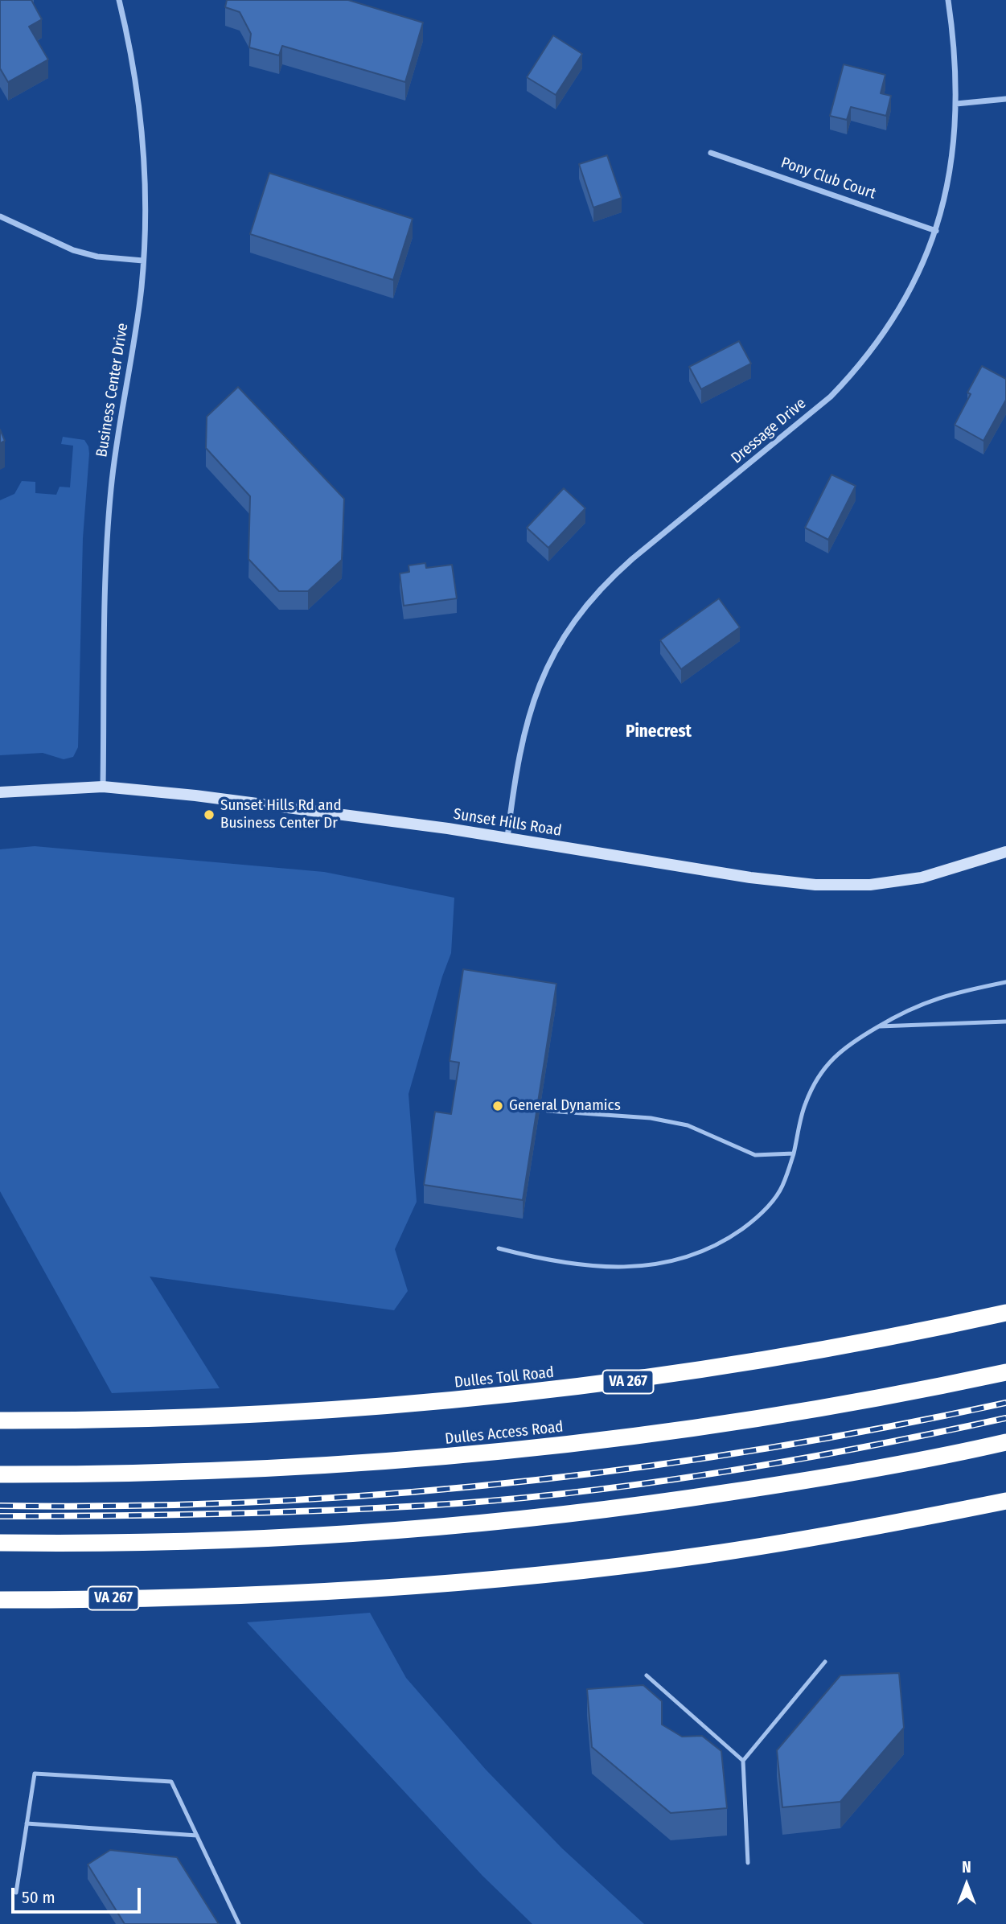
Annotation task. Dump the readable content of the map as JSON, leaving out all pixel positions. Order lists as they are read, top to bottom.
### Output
{
  "streets": {
    "highway": ["Dulles Toll Road", "VA 267", "Dulles Access Road"],
    "main road": ["Sunset Hills Road"],
    "street": ["Pony Club Court", "Business Center Drive", "Dressage Drive"]
  },
  "crossings": [
    ["Pony Club Court", "Dressage Drive"],
    ["Business Center Drive", "Sunset Hills Road"],
    ["Dressage Drive", "Sunset Hills Road"]
  ],
  "districts": ["Pinecrest"],
  "places": ["Sunset Hills Rd and Business Center Dr", "General Dynamics"],
  "scale_bar": "50 m",
  "north": "top"
}
